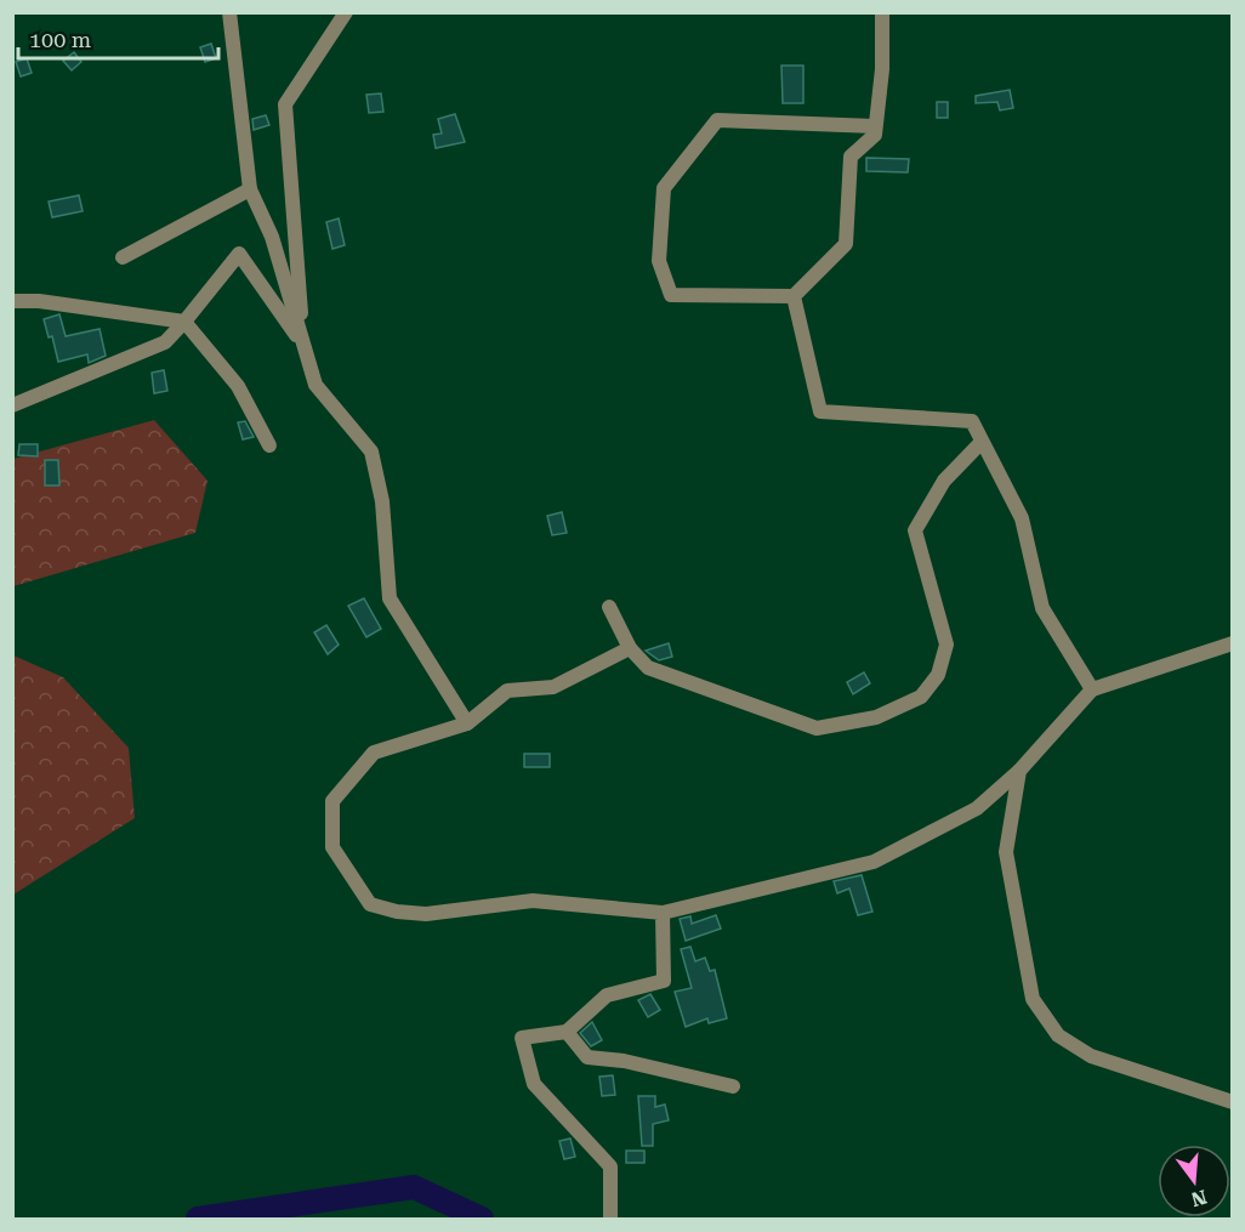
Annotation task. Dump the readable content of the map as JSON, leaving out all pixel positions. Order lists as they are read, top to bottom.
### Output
{
  "scale_bar": "100 m",
  "north": "bottom"
}
